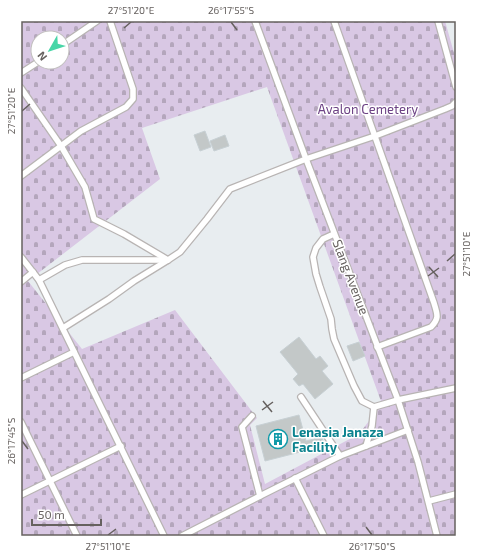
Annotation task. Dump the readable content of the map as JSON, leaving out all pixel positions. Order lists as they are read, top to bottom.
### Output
{
  "streets": {
    "lane": ["Slang Avenue"]
  },
  "parks": ["Avalon Cemetery"],
  "places": {
    "building": ["Lenasia Janaza Facility"]
  },
  "scale_bar": "50 m",
  "north": "bottom left",
  "coordinates": [
    "27°51'20\"E",
    "26°17'55\"S",
    "27°51'10\"E",
    "26°17'45\"S",
    "26°17'50\"S"
  ]
}
